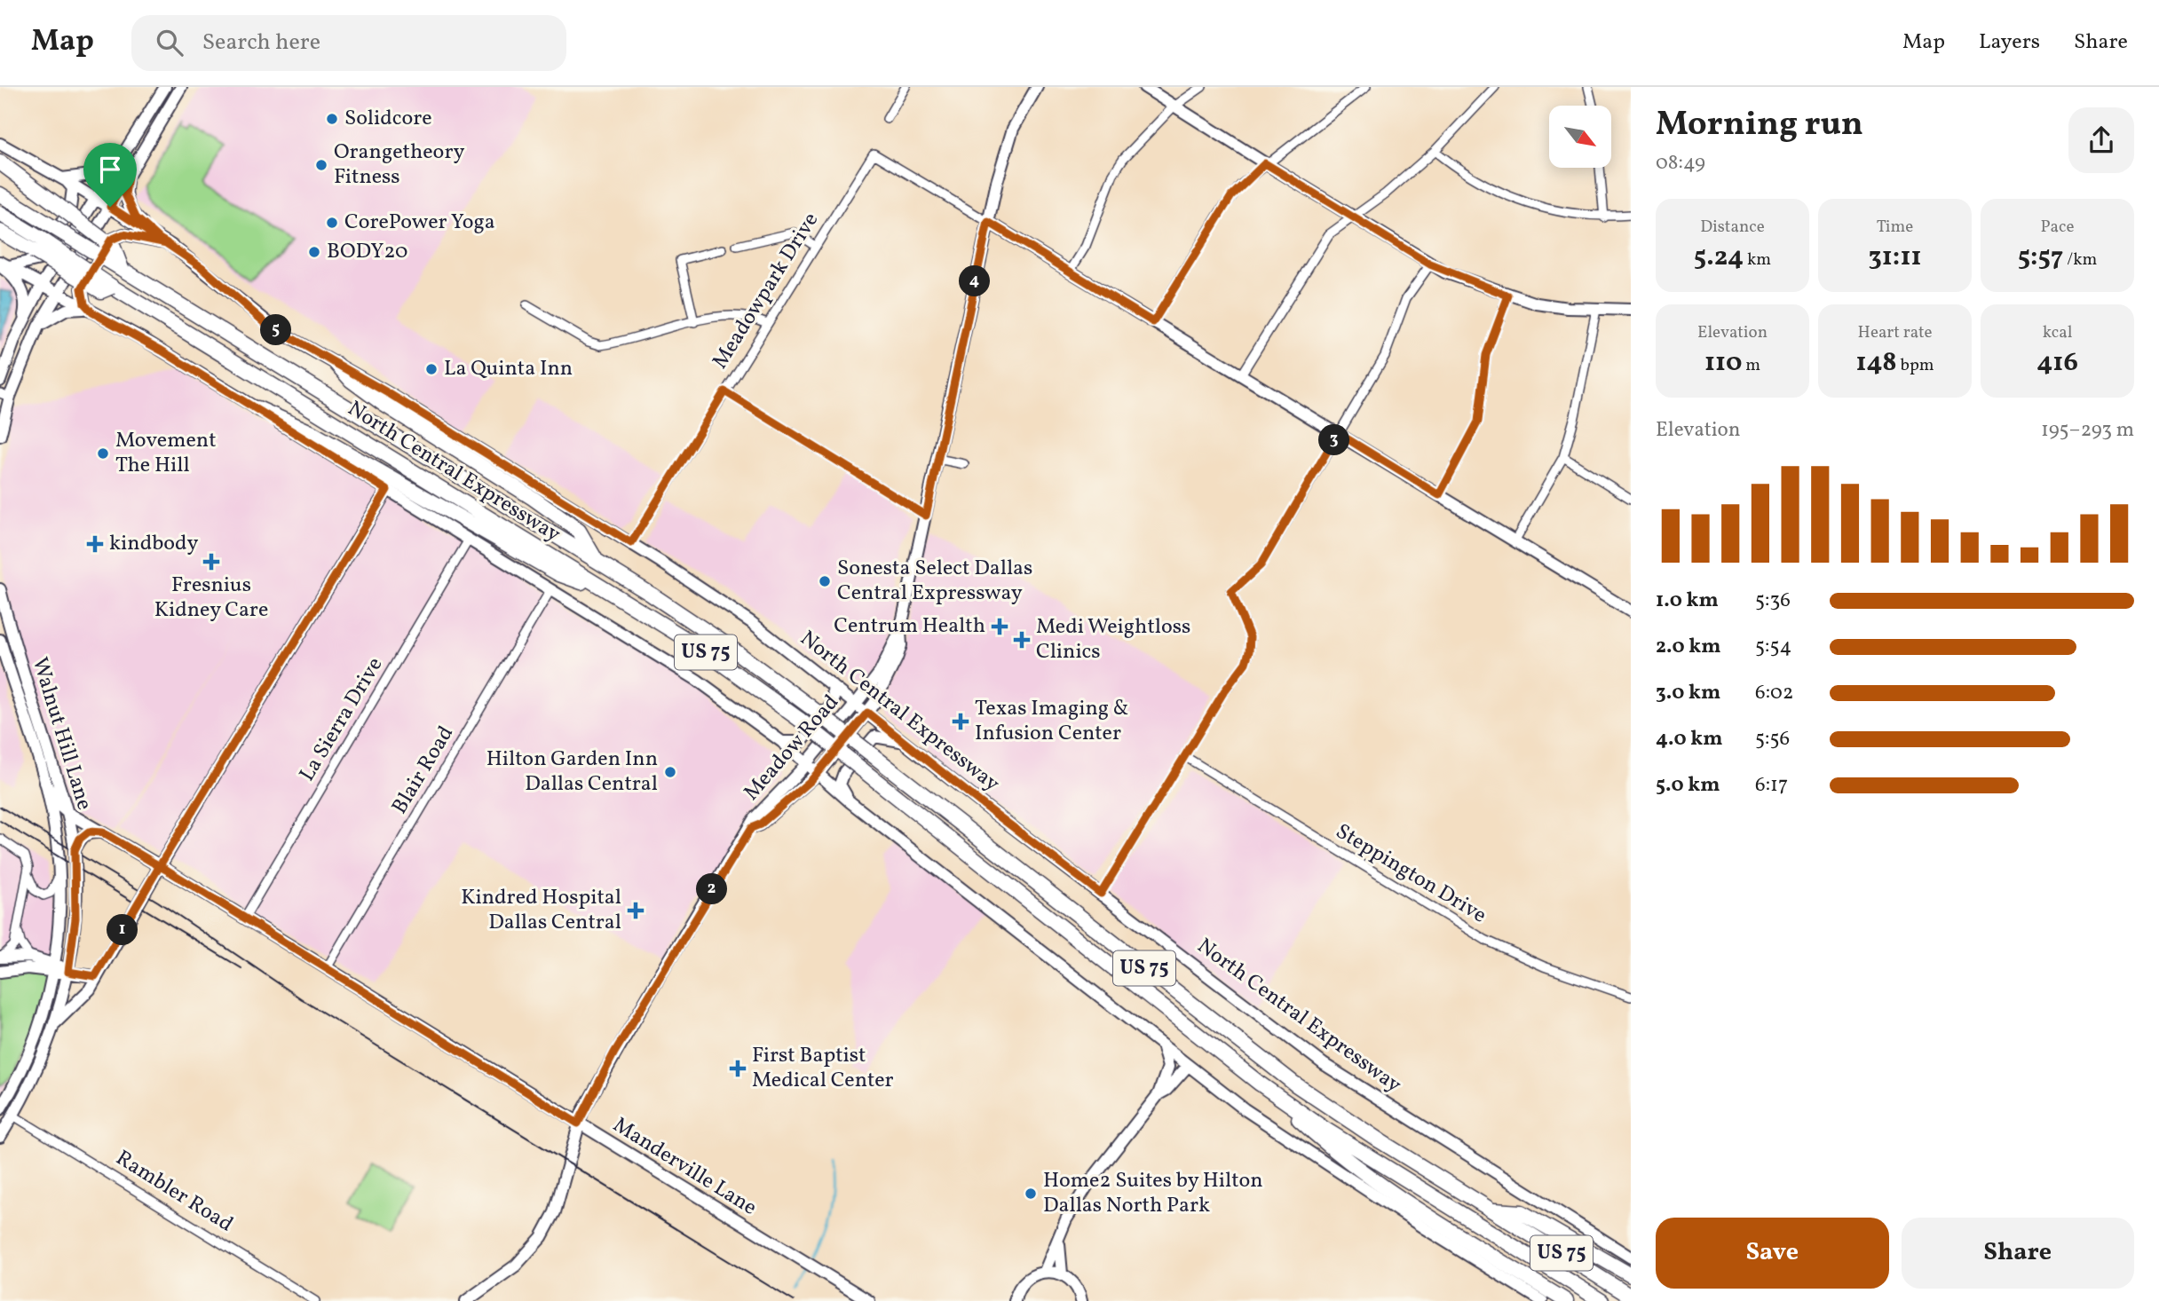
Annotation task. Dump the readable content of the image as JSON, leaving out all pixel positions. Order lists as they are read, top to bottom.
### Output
{
  "streets": {
    "highway": ["North Central Expressway", "US 75"],
    "main road": [
      "Walnut Hill Lane",
      "Meadow Road",
      "Manderville Lane",
      "Rambler Road"
    ],
    "street": [
      "Meadowpark Drive",
      "La Sierra Drive",
      "Blair Road",
      "Steppington Drive"
    ]
  },
  "crossings": [
    ["Meadowpark Drive", "North Central Expressway"],
    ["Meadowpark Drive", "Meadow Road"],
    ["North Central Expressway", "Meadow Road"],
    ["La Sierra Drive", "Manderville Lane"],
    ["Walnut Hill Lane", "Manderville Lane"],
    ["Walnut Hill Lane", "Rambler Road"],
    ["Meadow Road", "Manderville Lane"],
    ["Blair Road", "Manderville Lane"]
  ],
  "places": {
    "other": [
      "Solidcore",
      "Orangetheory Fitness",
      "CorePower Yoga",
      "BODY20",
      "La Quinta Inn",
      "Movement The Hill",
      "Sonesta Select Dallas Central Expressway",
      "Hilton Garden Inn Dallas Central",
      "Home2 Suites by Hilton Dallas North Park"
    ],
    "health": [
      "kindbody",
      "Fresnius Kidney Care",
      "Centrum Health",
      "Medi Weightloss Clinics",
      "Texas Imaging & Infusion Center",
      "Kindred Hospital Dallas Central",
      "First Baptist Medical Center"
    ]
  },
  "north": "bottom right",
  "page": {
    "header": "Map",
    "search": "Search here",
    "nav": ["Map", "Layers", "Share"],
    "heading": ["Morning run", "08:49"],
    "stats": [
      ["Distance", "5.24 km"],
      ["Time", "31:11"],
      ["Pace", "5:57 /km"],
      ["Elevation", "110 m"],
      ["Heart rate", "148 bpm"],
      ["kcal", "416"]
    ],
    "pins": [
      "4",
      "5",
      "3",
      "2",
      "1"
    ],
    "chart": ["Elevation", "195–293 m"],
    "list": [
      {
        "name": "1.0 km",
        "note": "5:36"
      },
      {
        "name": "2.0 km",
        "note": "5:54"
      },
      {
        "name": "3.0 km",
        "note": "6:02"
      },
      {
        "name": "4.0 km",
        "note": "5:56"
      },
      {
        "name": "5.0 km",
        "note": "6:17"
      }
    ],
    "buttons": ["Save", "Share"]
  }
}
